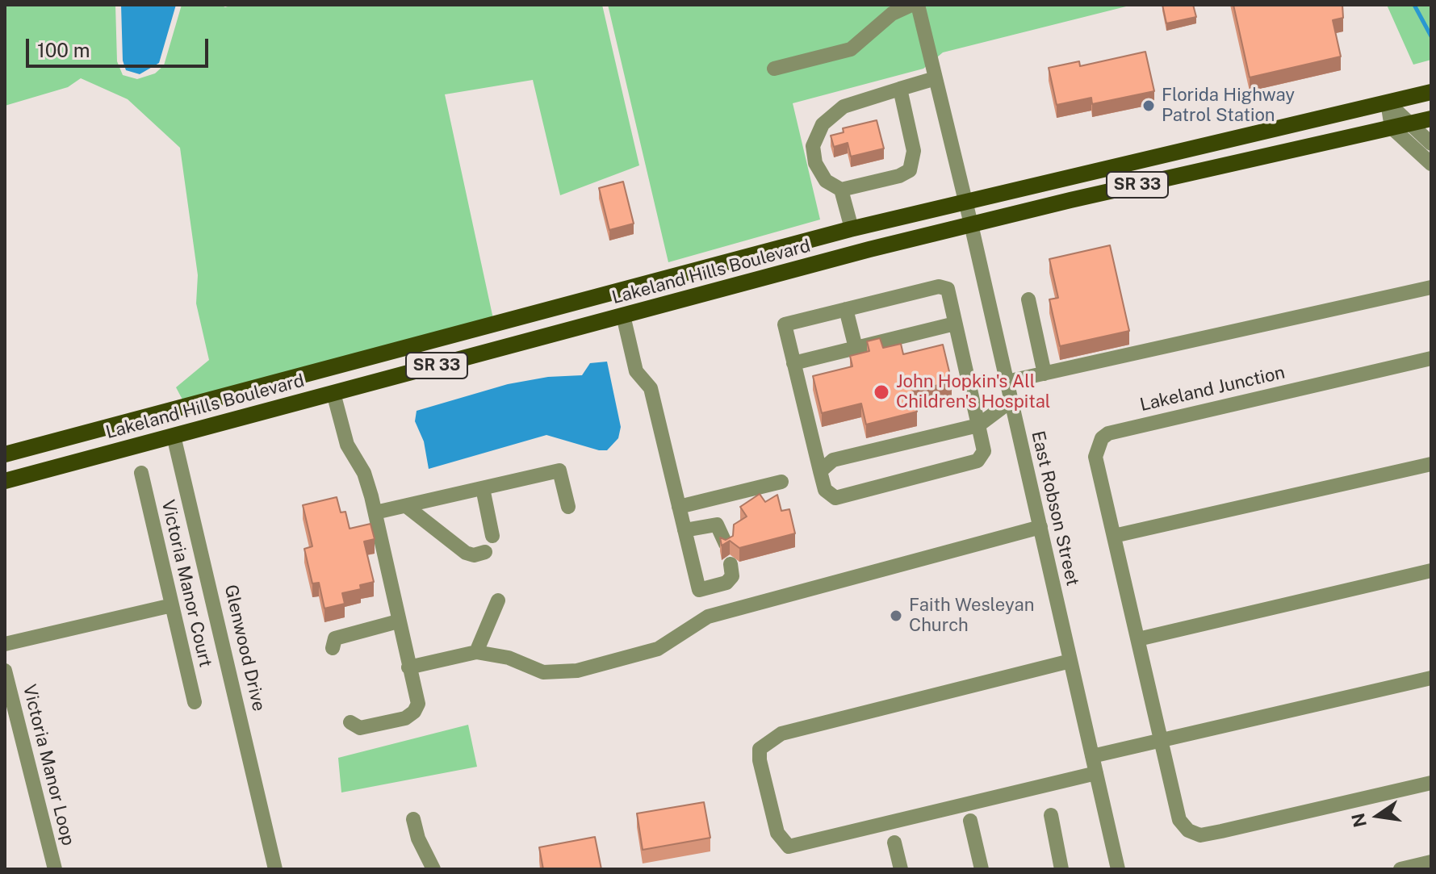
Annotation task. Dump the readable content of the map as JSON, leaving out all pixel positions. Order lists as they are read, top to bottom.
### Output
{
  "streets": {
    "main road": ["SR 33", "Lakeland Hills Boulevard"],
    "street": [
      "Lakeland Junction",
      "East Robson Street",
      "Victoria Manor Court",
      "Glenwood Drive",
      "Victoria Manor Loop"
    ]
  },
  "crossings": [
    ["Lakeland Hills Boulevard", "East Robson Street"],
    ["Lakeland Hills Boulevard", "Glenwood Drive"]
  ],
  "places": ["Florida Highway Patrol Station", "John Hopkin's All Children's Hospital", "Faith Wesleyan Church"],
  "scale_bar": "100 m",
  "north": "left"
}
